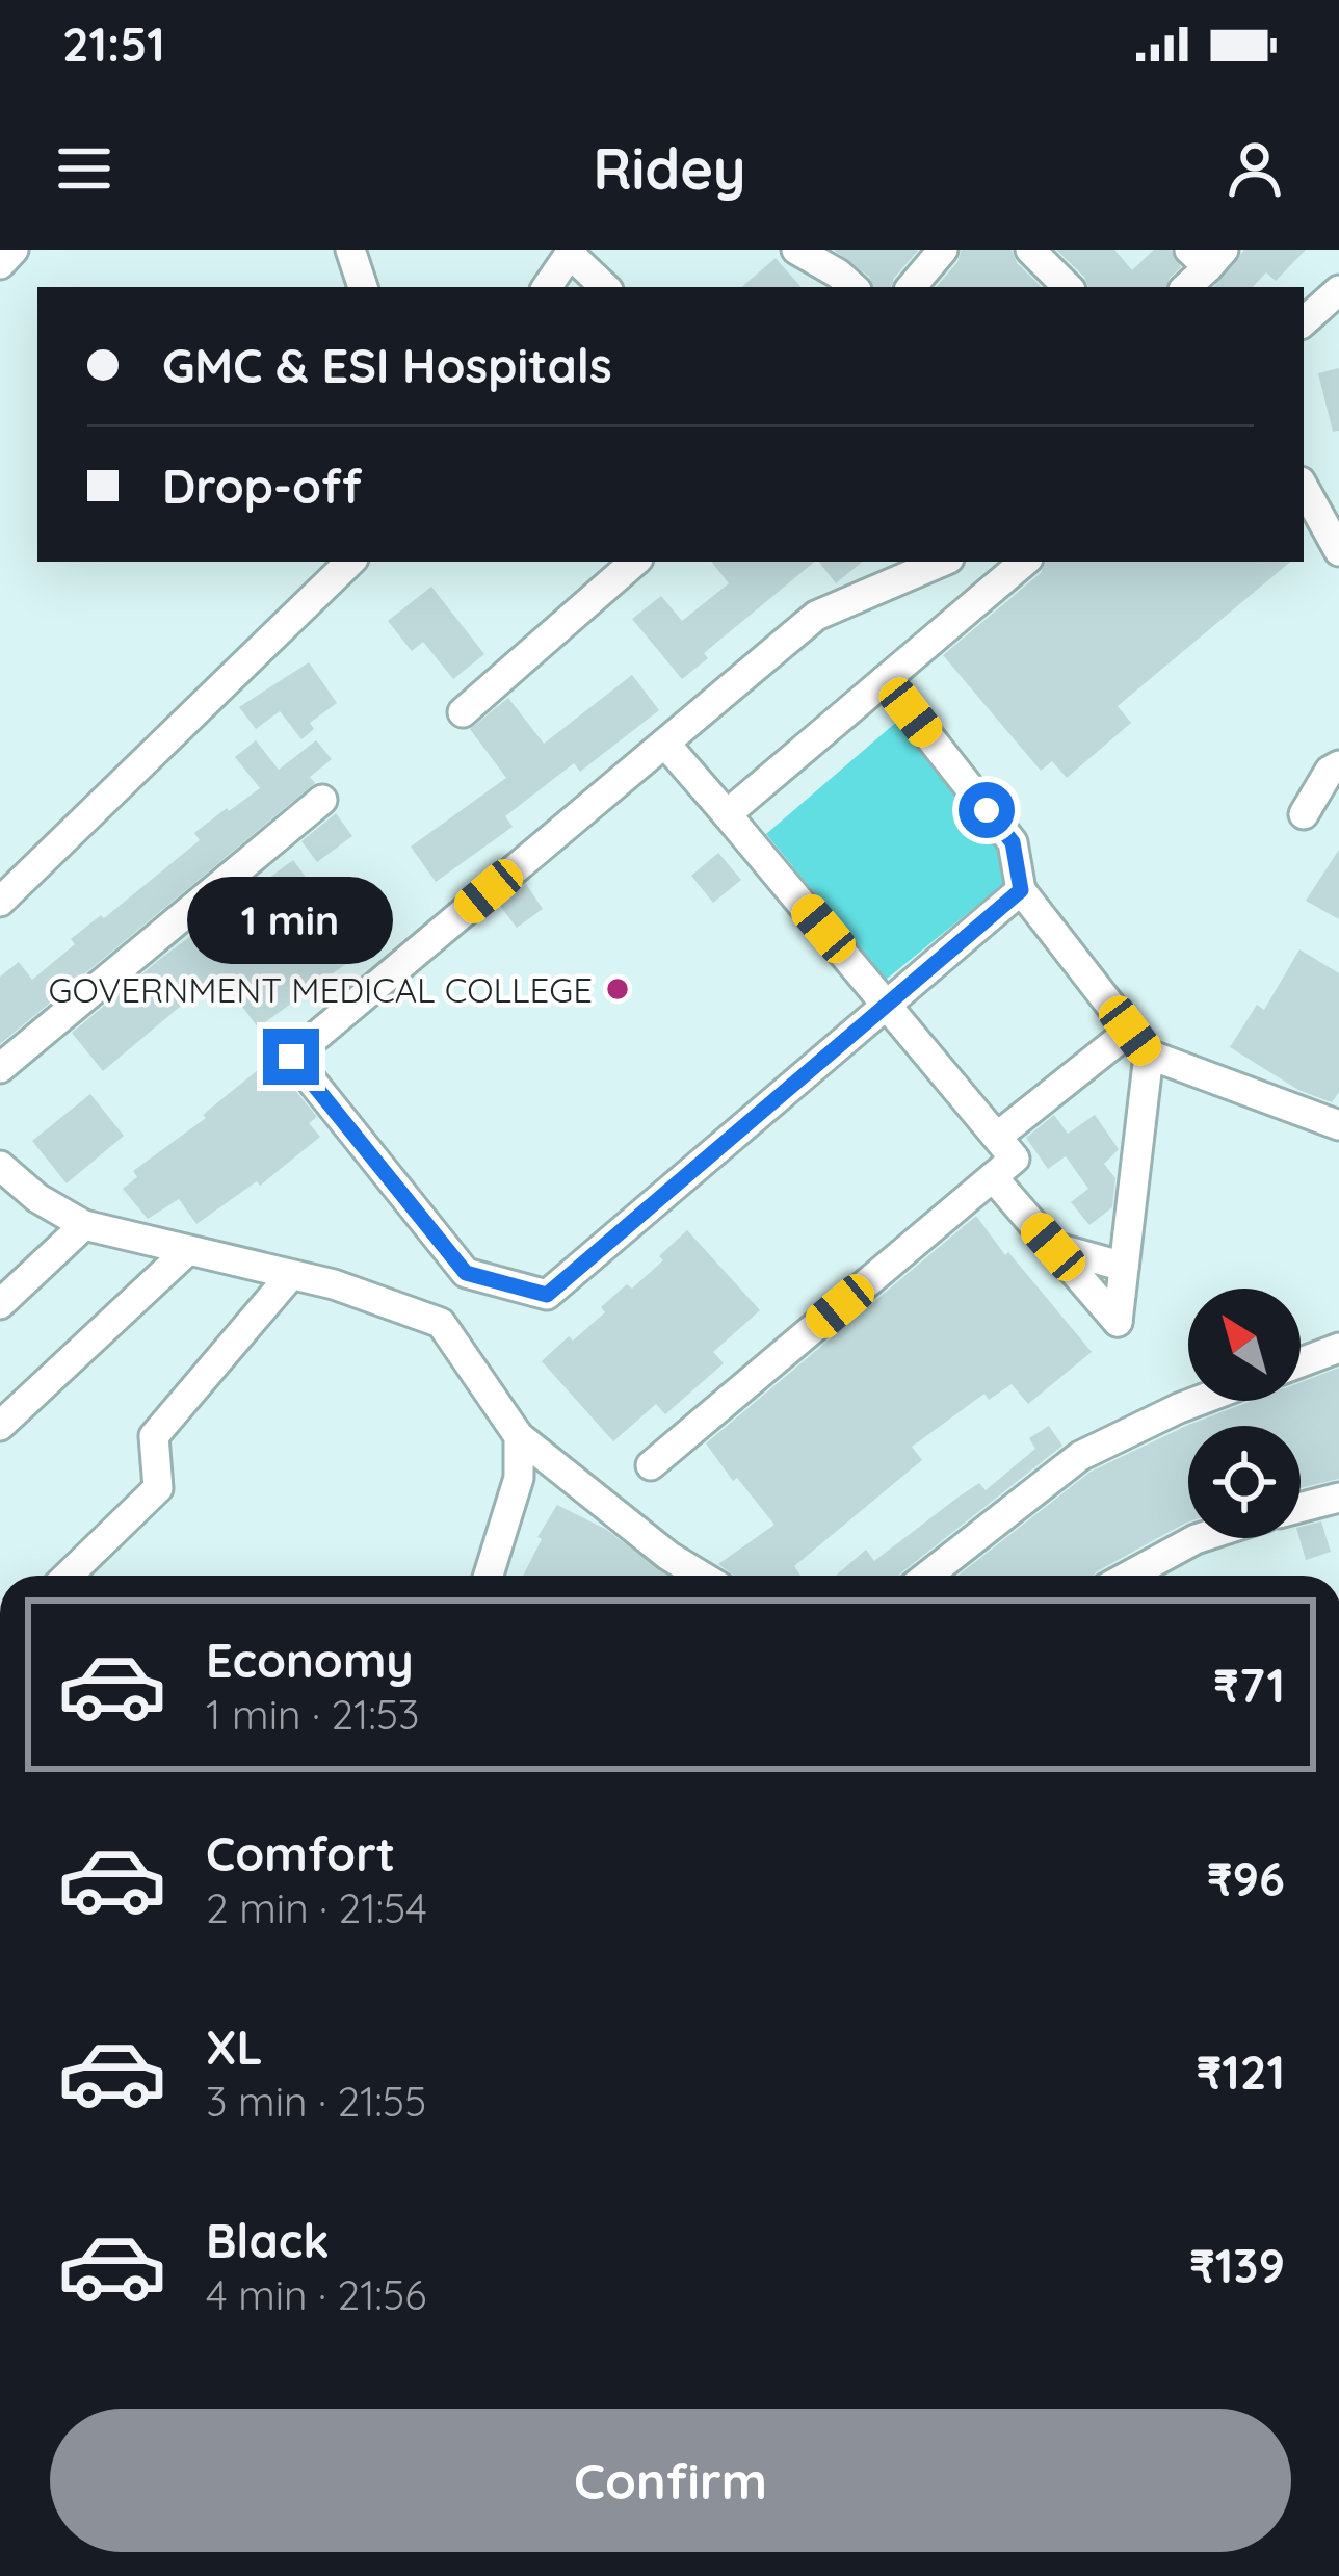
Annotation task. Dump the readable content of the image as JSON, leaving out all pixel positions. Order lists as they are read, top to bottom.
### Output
{
  "places": ["GOVERNMENT MEDICAL COLLEGE"],
  "north": "top left",
  "page": {
    "status": "21:51",
    "header": "Ridey",
    "banner": ["GMC & ESI Hospitals", "Drop-off"],
    "bubble": "1 min",
    "list": [
      {
        "name": "Economy",
        "note": "1 min · 21:53",
        "value": "₹71"
      },
      {
        "name": "Comfort",
        "note": "2 min · 21:54",
        "value": "₹96"
      },
      {
        "name": "XL",
        "note": "3 min · 21:55",
        "value": "₹121"
      },
      {
        "name": "Black",
        "note": "4 min · 21:56",
        "value": "₹139"
      }
    ],
    "buttons": "Confirm"
  }
}
